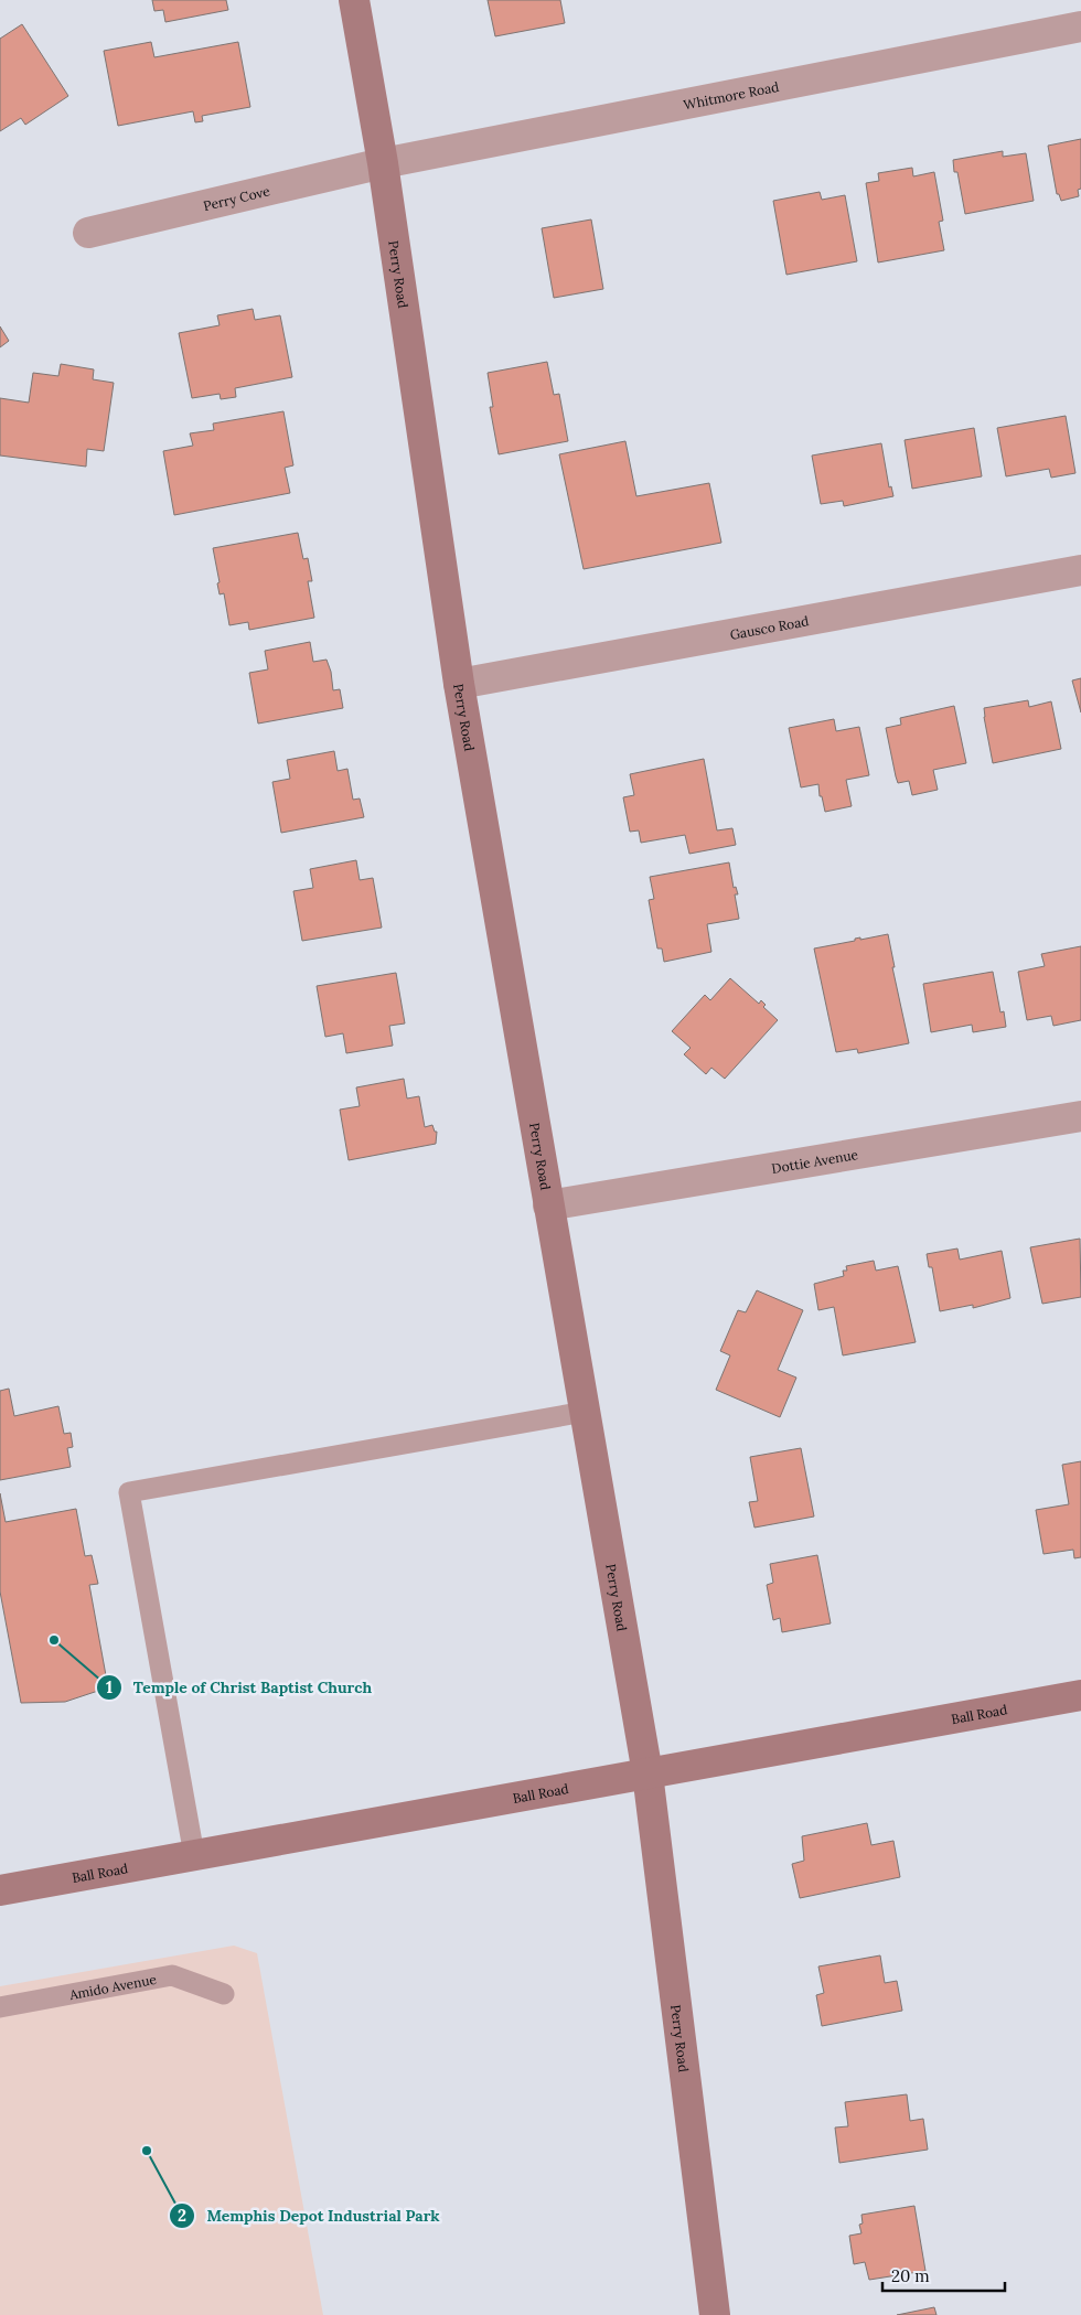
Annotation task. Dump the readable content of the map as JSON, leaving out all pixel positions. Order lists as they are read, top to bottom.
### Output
{
  "streets": {
    "street": [
      "Whitmore Road",
      "Perry Cove",
      "Perry Road",
      "Gausco Road",
      "Dottie Avenue",
      "Ball Road"
    ],
    "lane": ["Amido Avenue"]
  },
  "crossings": [
    ["Whitmore Road", "Perry Cove"],
    ["Whitmore Road", "Perry Road"],
    ["Perry Cove", "Perry Road"],
    ["Perry Road", "Gausco Road"],
    ["Perry Road", "Dottie Avenue"],
    ["Perry Road", "Ball Road"]
  ],
  "places": ["Temple of Christ Baptist Church", "Memphis Depot Industrial Park"],
  "scale_bar": "20 m"
}
